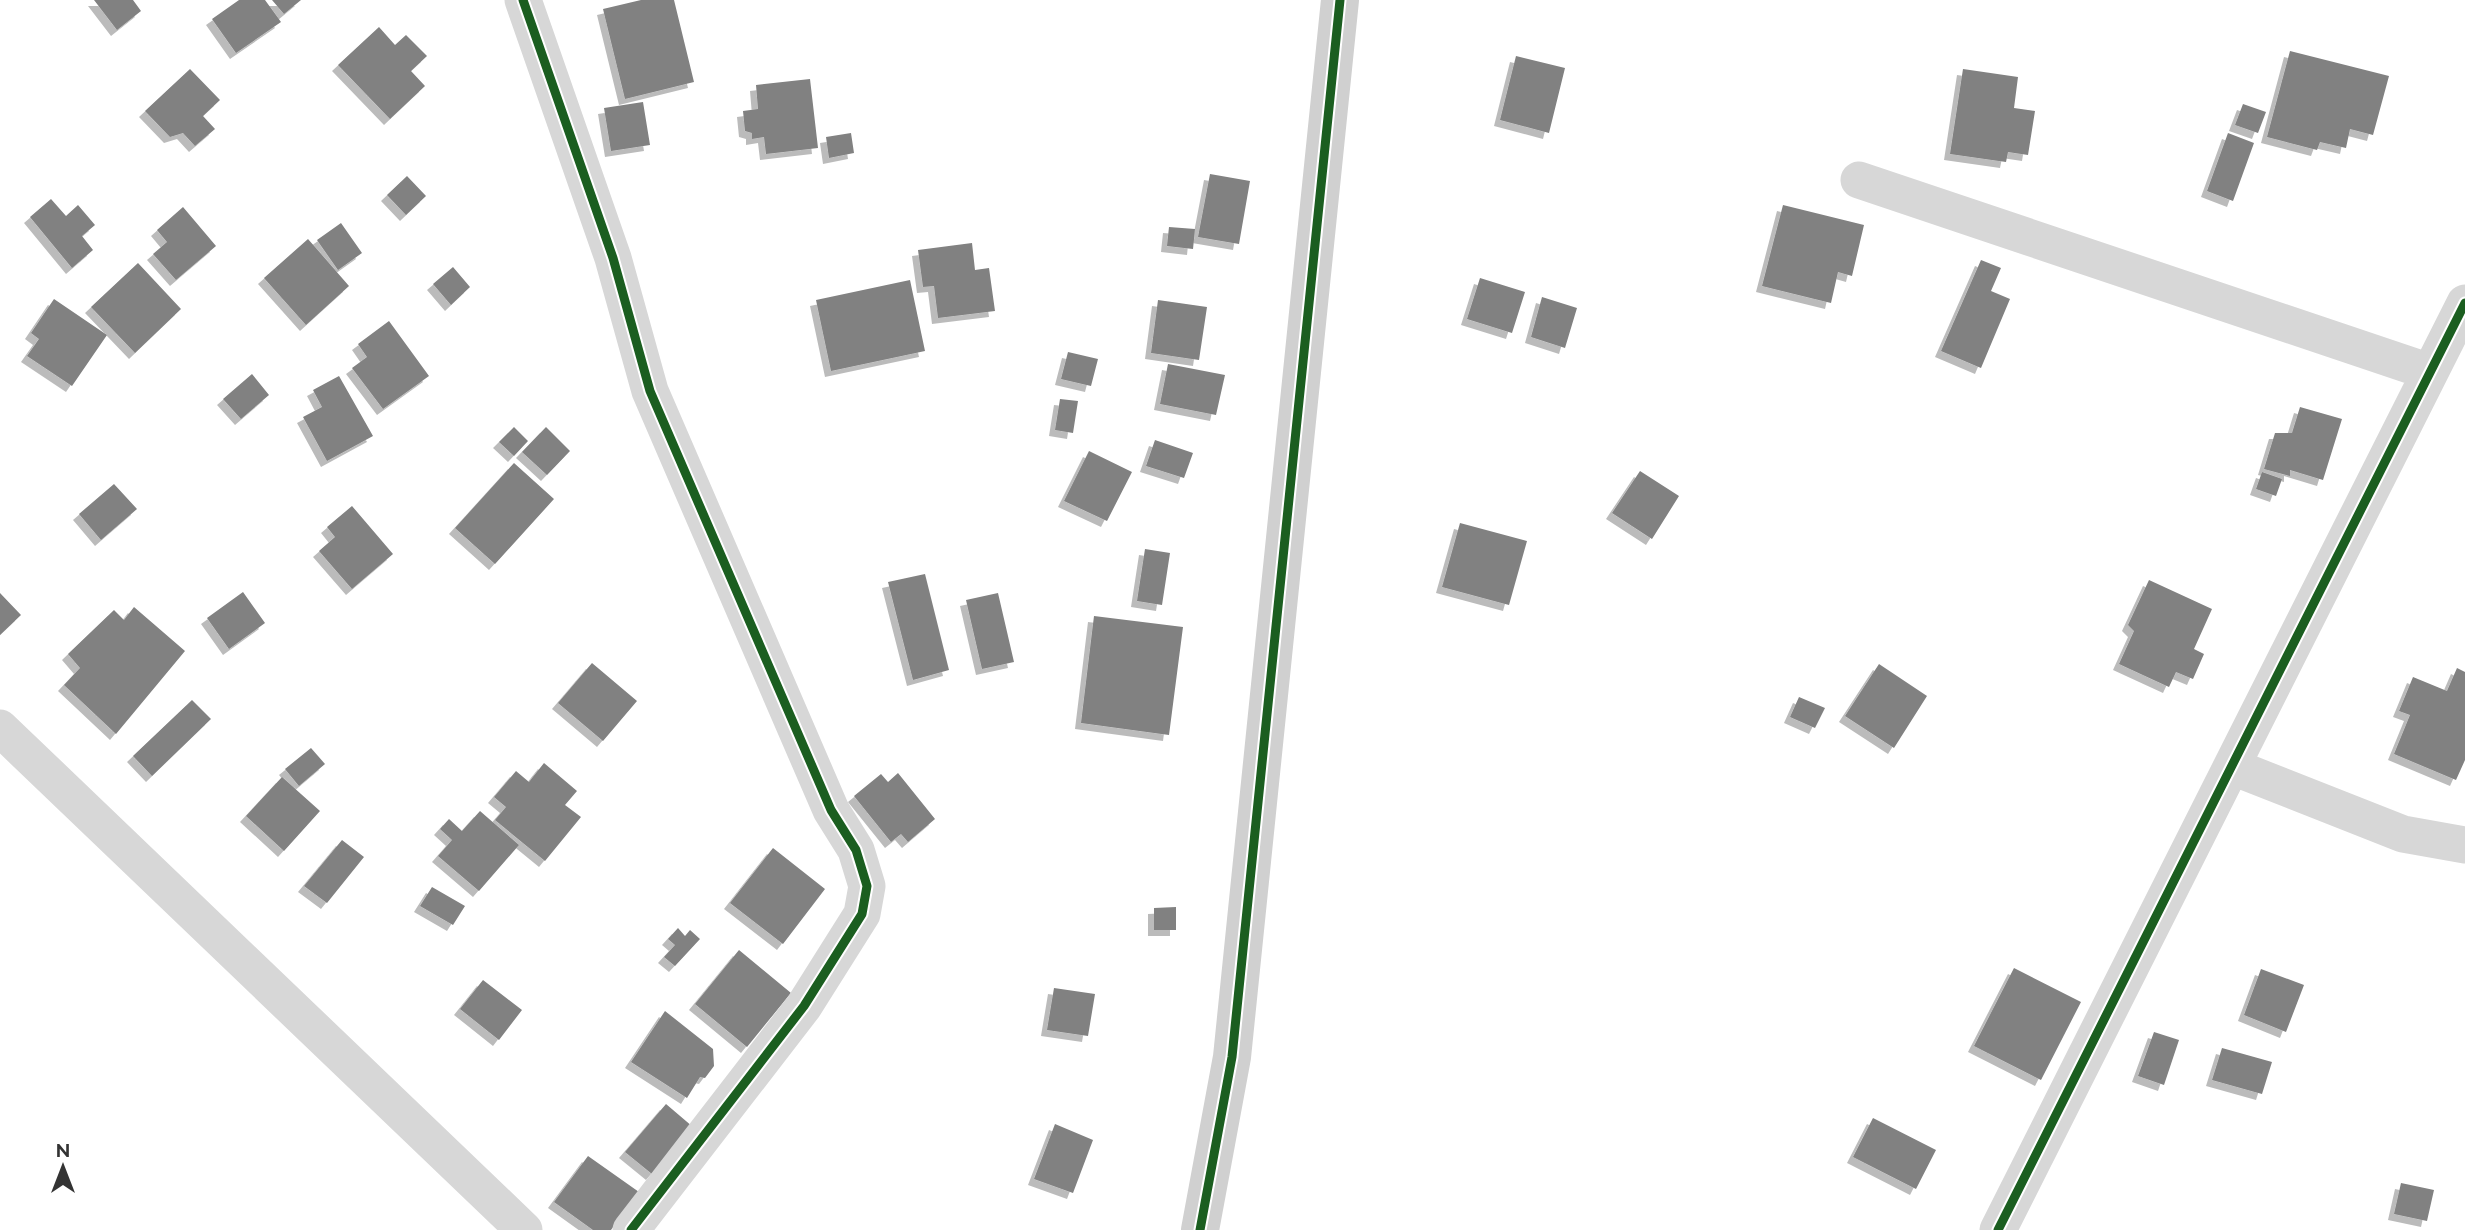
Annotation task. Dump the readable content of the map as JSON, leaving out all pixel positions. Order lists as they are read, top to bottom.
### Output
{
  "north": "top"
}
